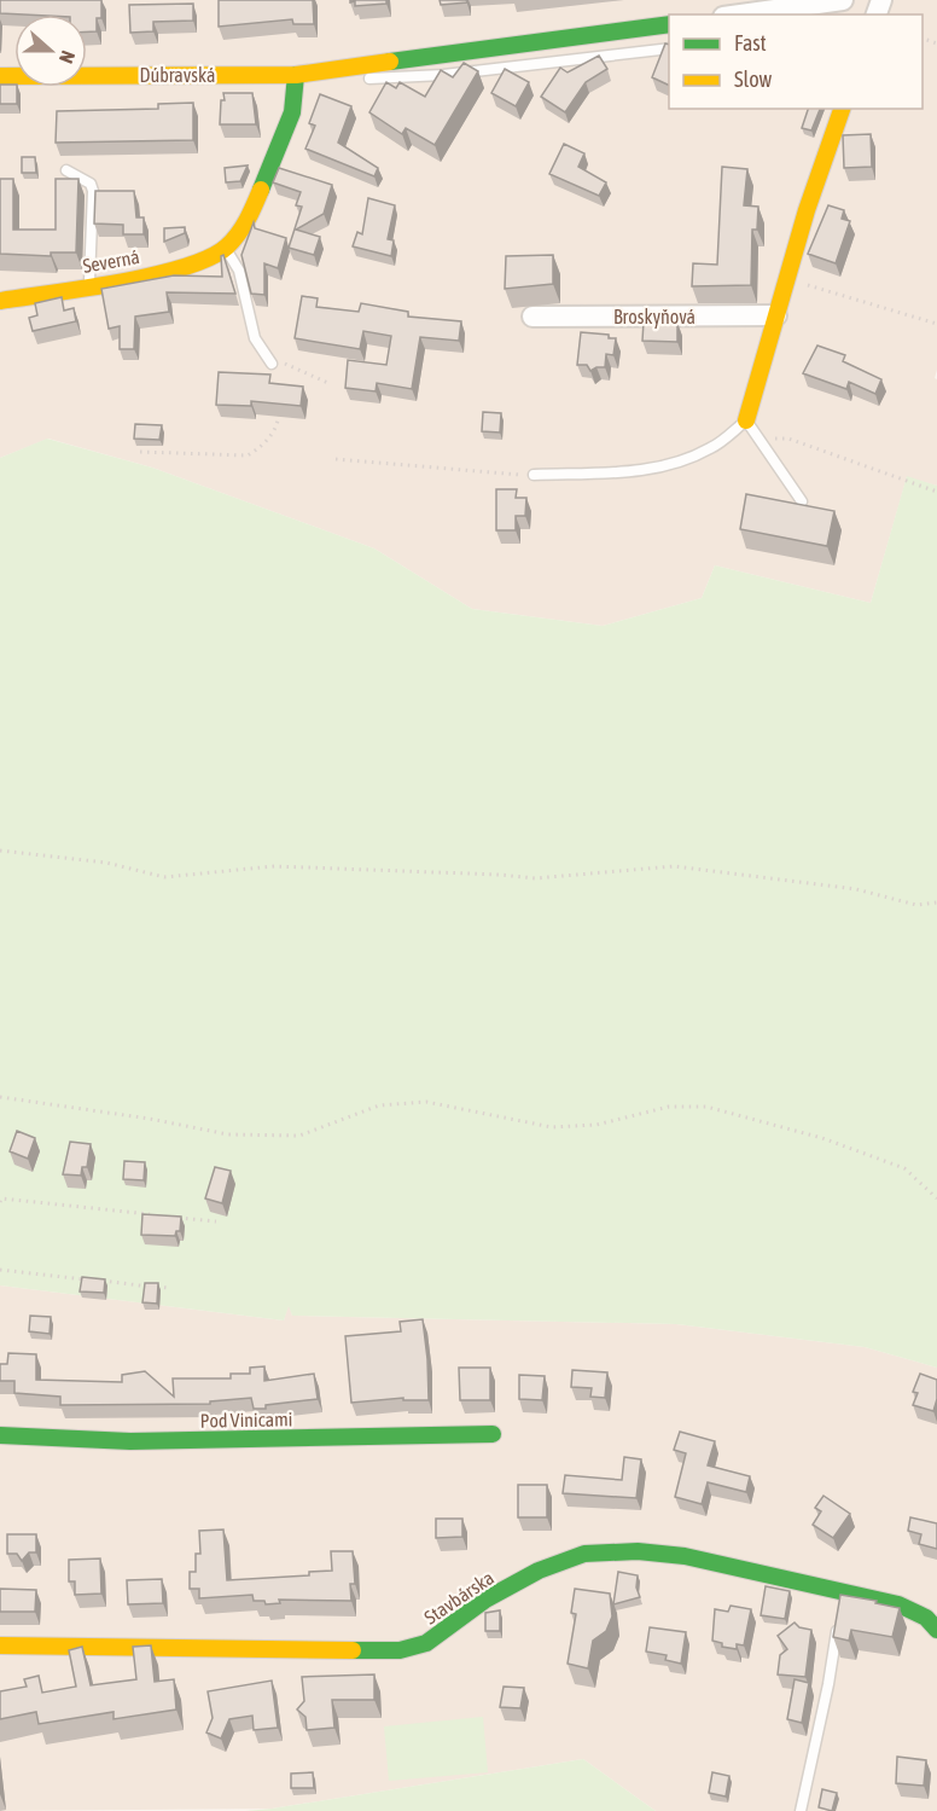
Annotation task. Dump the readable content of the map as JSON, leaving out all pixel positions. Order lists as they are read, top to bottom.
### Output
{
  "streets": {
    "street": [
      "Dúbravská",
      "Severná",
      "Broskyňová",
      "Pod Vinicami",
      "Stavbárska"
    ]
  },
  "crossings": [
    ["Dúbravská", "Severná"]
  ],
  "legend": ["Fast", "Slow"],
  "north": "right"
}
